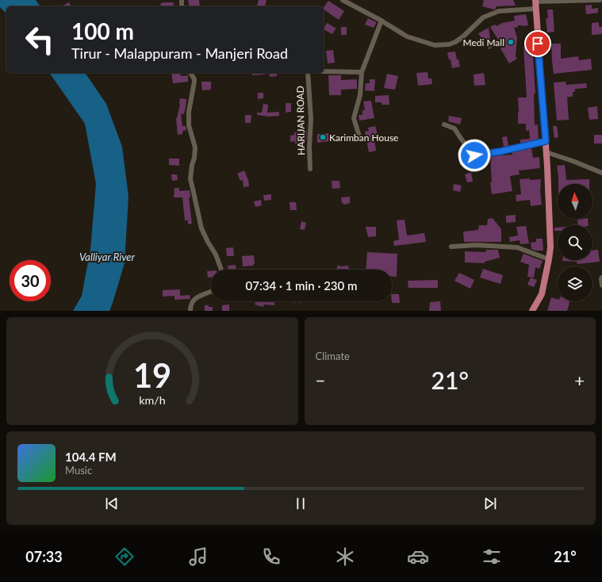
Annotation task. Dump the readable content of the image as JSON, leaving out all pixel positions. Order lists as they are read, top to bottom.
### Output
{
  "streets": {
    "street": ["HARIJAN ROAD"]
  },
  "water": ["Valliyar River"],
  "places": ["Medi Mall", "Karimban House"],
  "north": "top",
  "page": {
    "turn": ["100 m", "Tirur - Malappuram - Manjeri Road"],
    "limit": "30",
    "trip": "07:34 · 1 min · 230 m",
    "tile": "Climate",
    "heat": ["−", "21°", "+"],
    "song": ["104.4 FM", "Music"],
    "tabs": ["07:33", "21°"],
    "gauge": ["19", "km/h"]
  }
}
